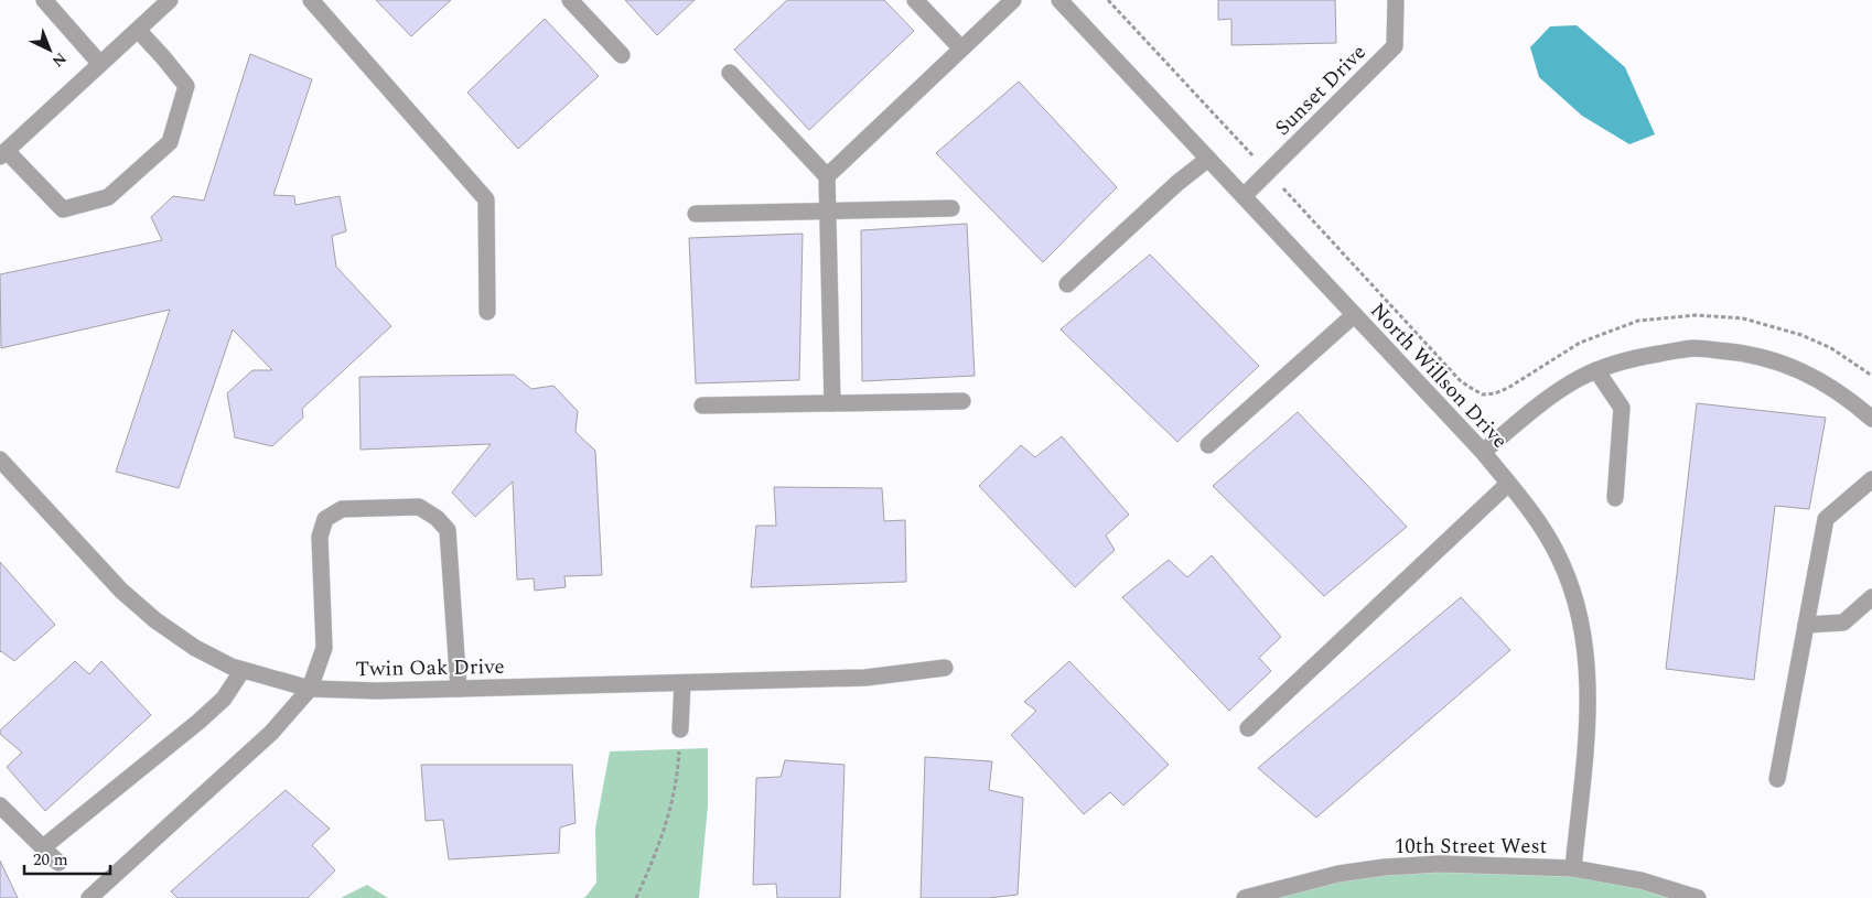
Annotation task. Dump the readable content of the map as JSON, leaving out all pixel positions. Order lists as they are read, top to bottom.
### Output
{
  "streets": {
    "street": [
      "Sunset Drive",
      "North Willson Drive",
      "Twin Oak Drive",
      "10th Street West"
    ]
  },
  "crossings": [
    ["Sunset Drive", "North Willson Drive"],
    ["North Willson Drive", "10th Street West"]
  ],
  "scale_bar": "20 m",
  "north": "bottom right"
}
